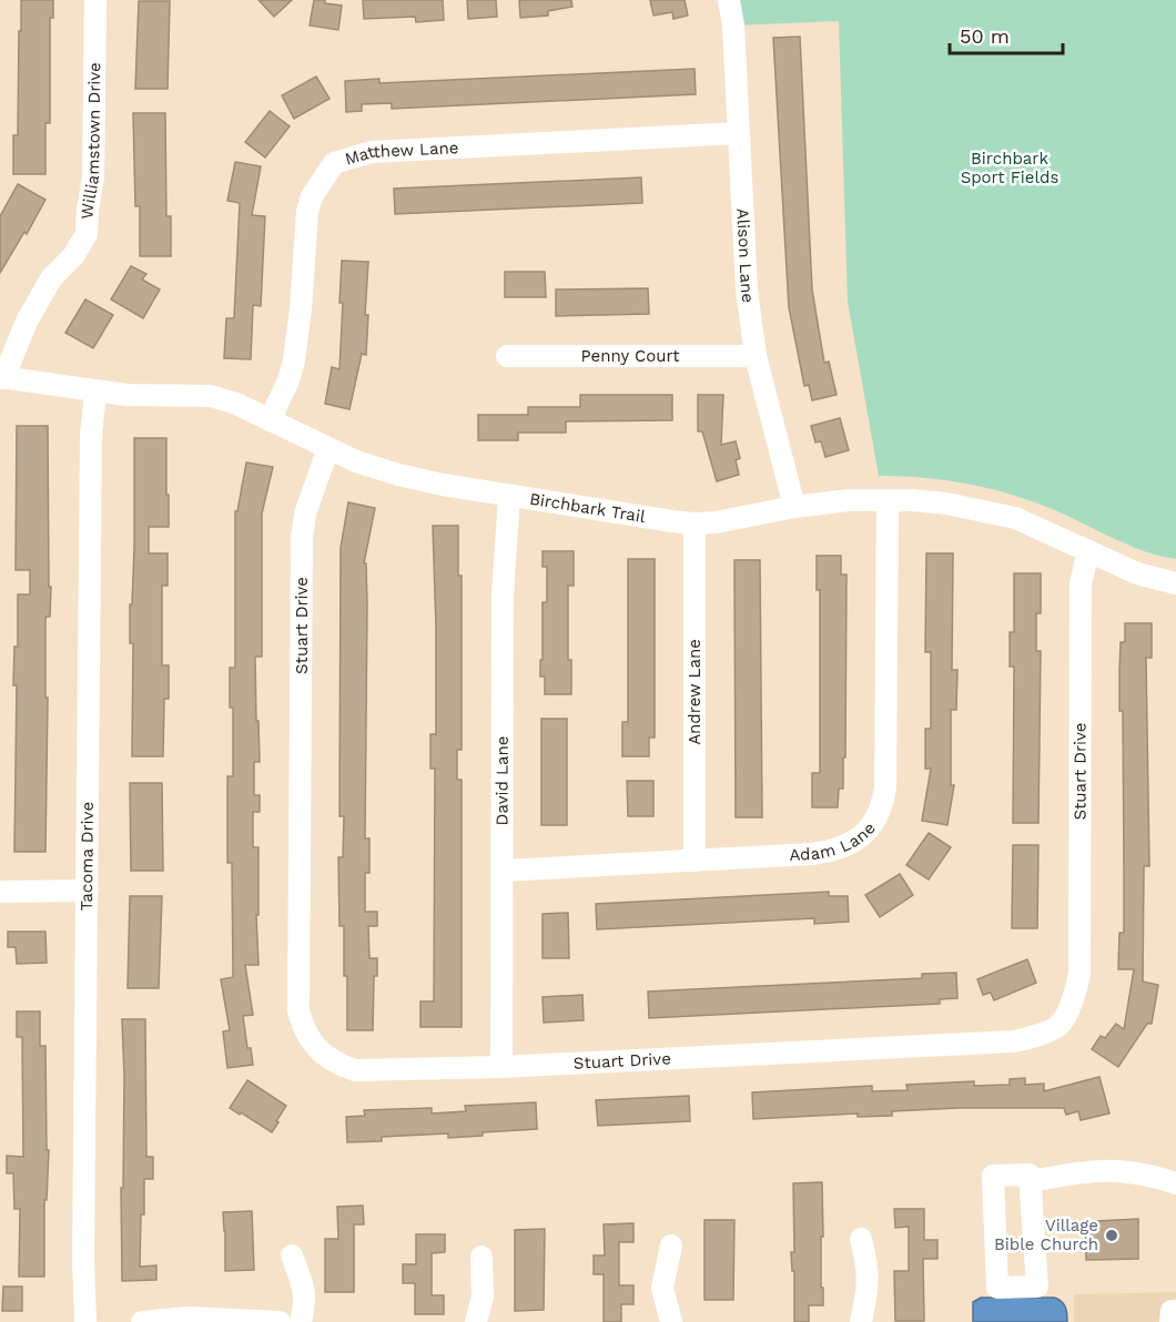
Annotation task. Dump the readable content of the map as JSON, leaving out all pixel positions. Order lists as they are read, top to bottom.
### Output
{
  "streets": {
    "street": [
      "Williamstown Drive",
      "Matthew Lane",
      "Alison Lane",
      "Penny Court",
      "Birchbark Trail",
      "Stuart Drive",
      "Andrew Lane",
      "David Lane",
      "Adam Lane",
      "Tacoma Drive"
    ]
  },
  "crossings": [
    ["Williamstown Drive", "Birchbark Trail"],
    ["Matthew Lane", "Alison Lane"],
    ["Matthew Lane", "Birchbark Trail"],
    ["Alison Lane", "Penny Court"],
    ["Alison Lane", "Birchbark Trail"],
    ["Birchbark Trail", "Stuart Drive"],
    ["Birchbark Trail", "Andrew Lane"],
    ["Birchbark Trail", "David Lane"],
    ["Birchbark Trail", "Adam Lane"],
    ["Birchbark Trail", "Tacoma Drive"],
    ["Stuart Drive", "David Lane"],
    ["Andrew Lane", "Adam Lane"],
    ["David Lane", "Adam Lane"]
  ],
  "parks": ["Birchbark Sport Fields"],
  "places": ["Village Bible Church"],
  "scale_bar": "50 m"
}
